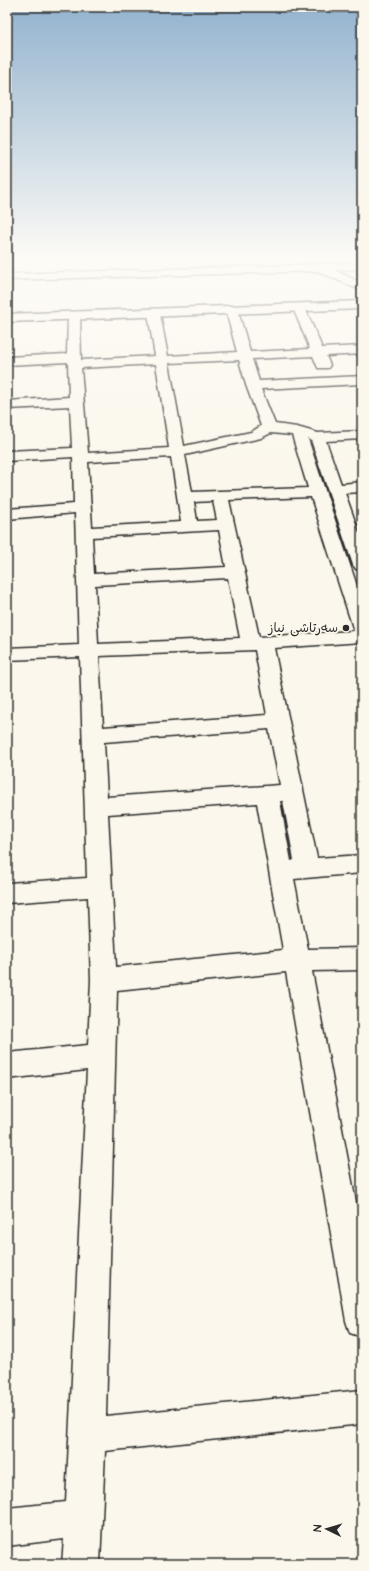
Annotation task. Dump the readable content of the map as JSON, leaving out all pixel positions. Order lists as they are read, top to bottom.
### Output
{
  "places": ["سەرتاشی نیاز"],
  "north": "left"
}
